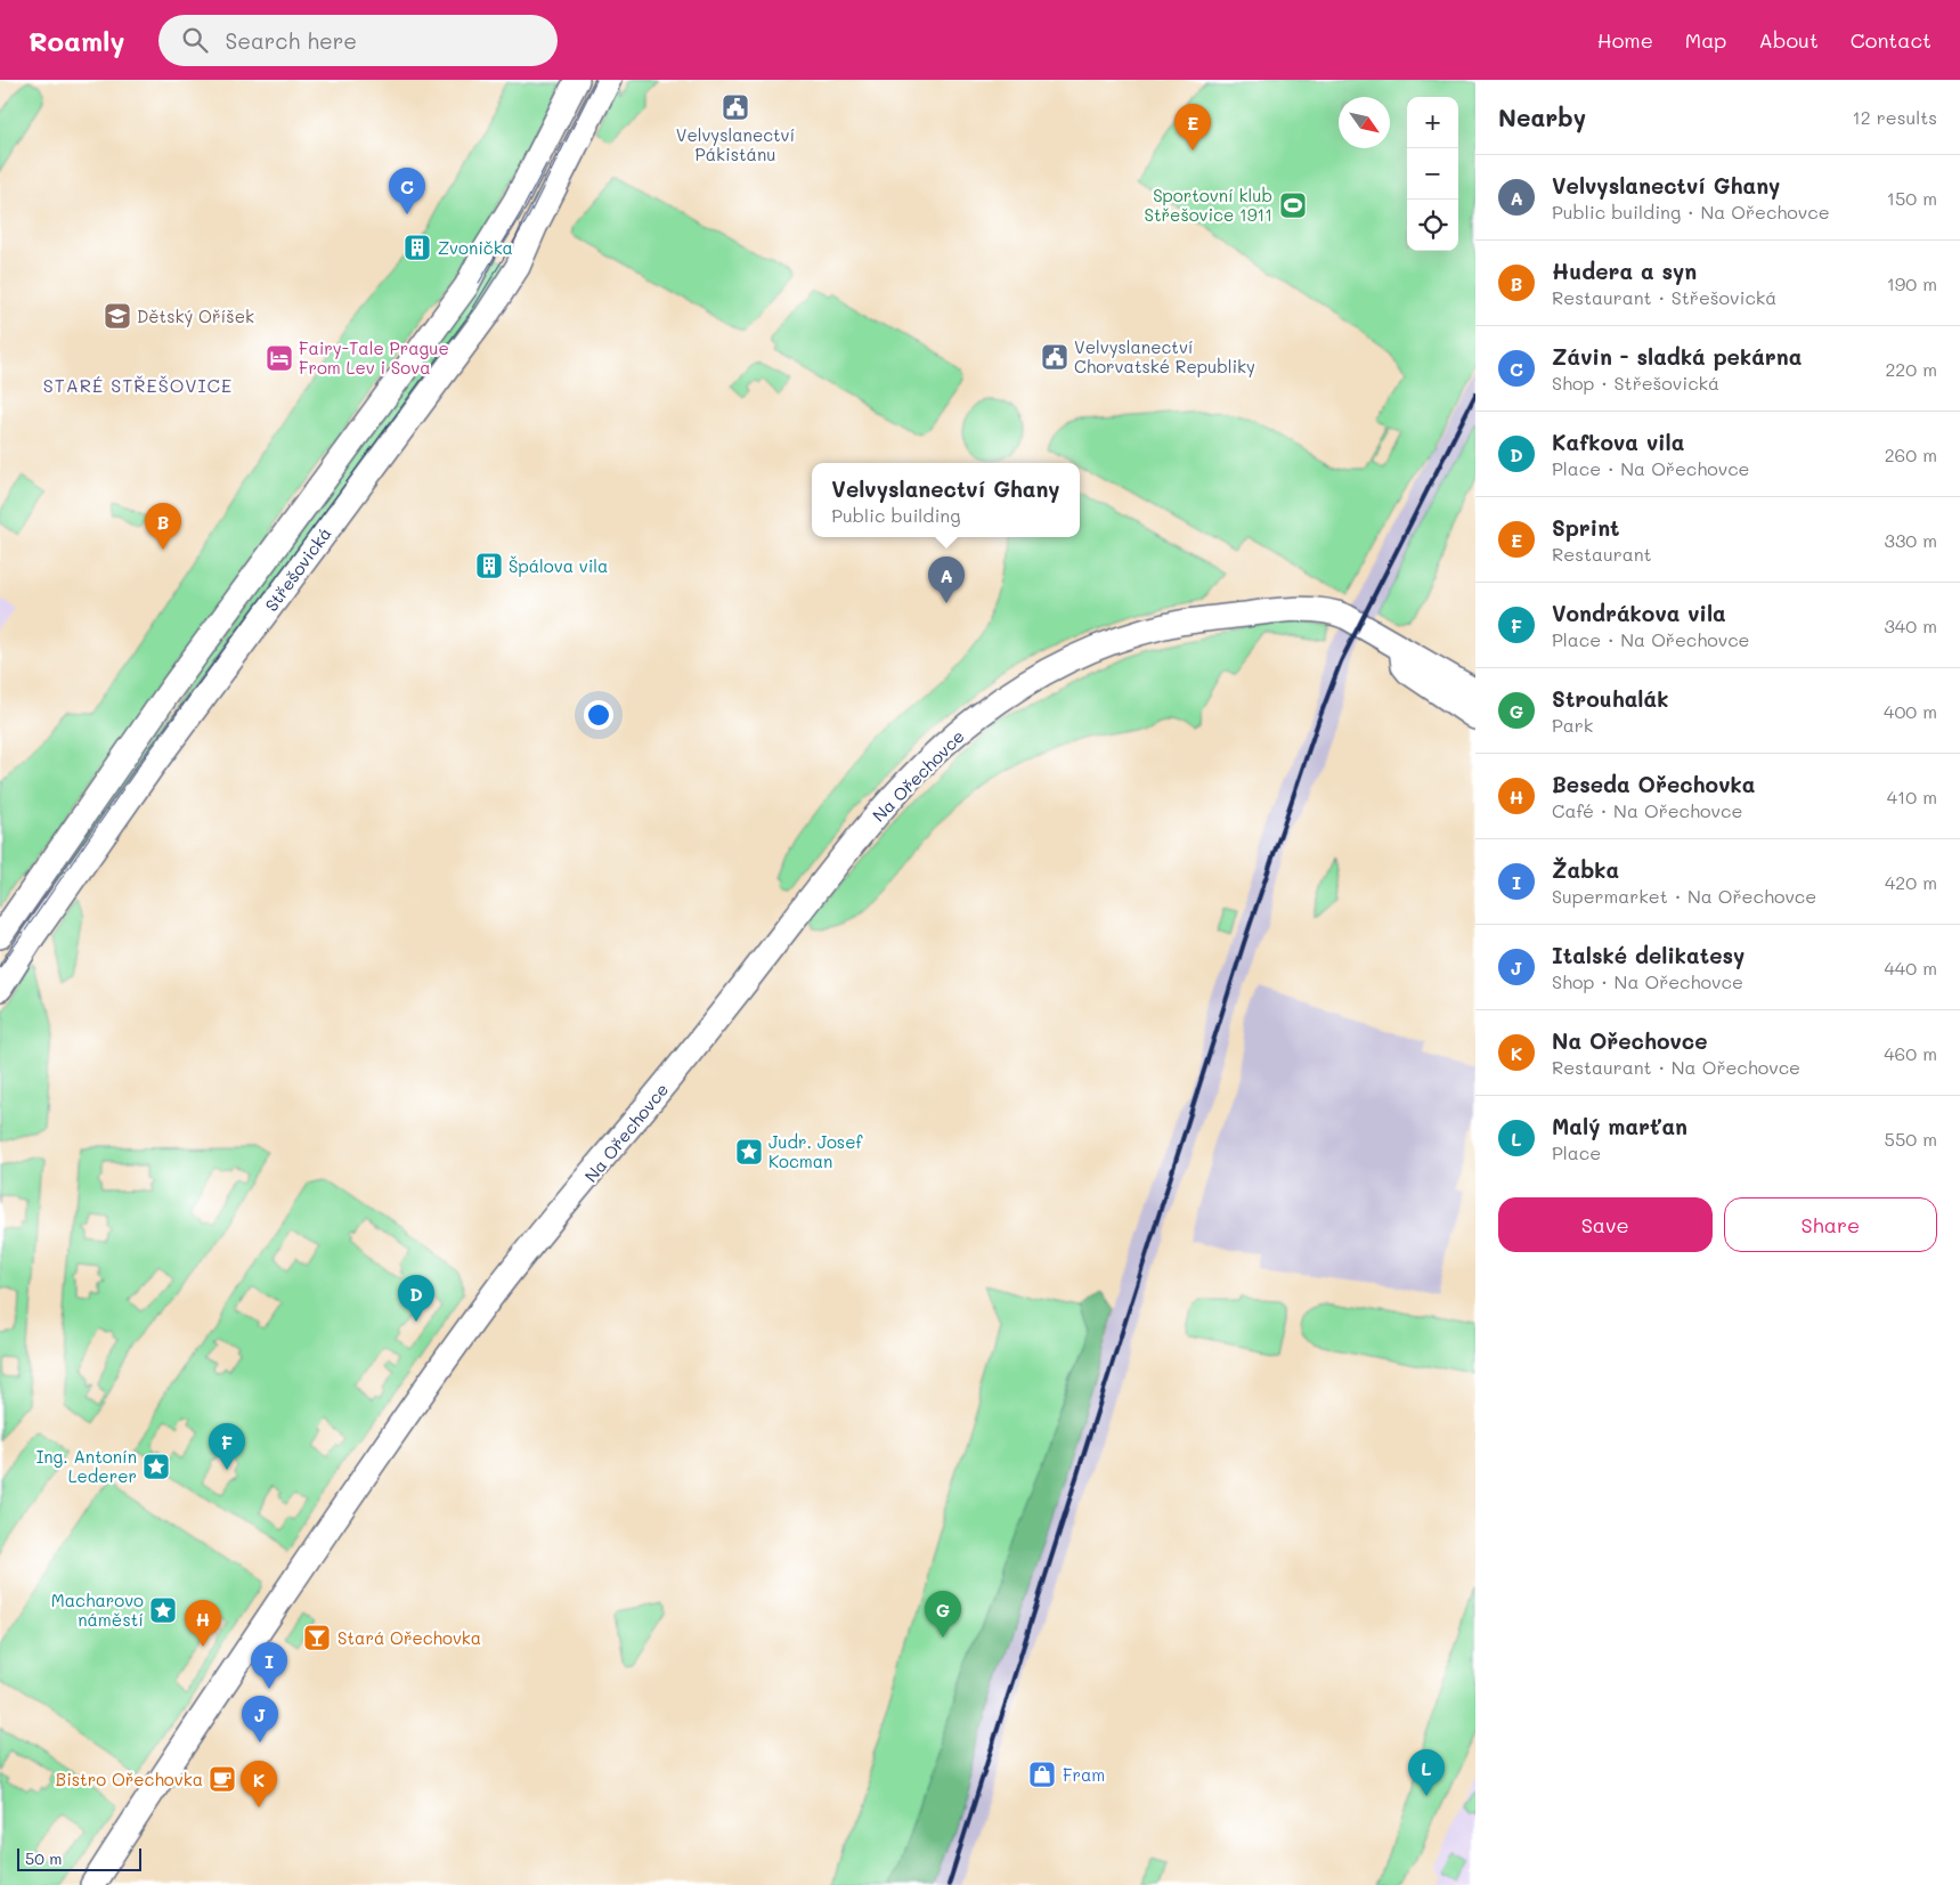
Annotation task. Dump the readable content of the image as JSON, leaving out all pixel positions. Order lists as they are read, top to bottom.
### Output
{
  "streets": {
    "street": ["Střešovická", "Na Ořechovce"]
  },
  "districts": ["STARÉ STŘEŠOVICE"],
  "places": {
    "public building": ["Velvyslanectví Pákistánu", "Velvyslanectví Chorvatské Republiky"],
    "sports": ["Sportovní klub Střešovice 1911"],
    "building": ["Zvonička", "Špálova vila"],
    "school or university": ["Dětský Oříšek"],
    "hotel": ["Fairy-Tale Prague From Lev i Sova"],
    "place": ["Judr. Josef Kocman", "Ing. Antonín Lederer", "Macharovo náměstí"],
    "bar": ["Stará Ořechovka"],
    "shop": ["Fram"],
    "cafe": ["Bistro Ořechovka"]
  },
  "scale_bar": "50 m",
  "north": "bottom right",
  "page": {
    "header": "Roamly",
    "search": "Search here",
    "nav": [
      "Home",
      "Map",
      "About",
      "Contact"
    ],
    "heading": ["Nearby", "12 results"],
    "map_buttons": ["+", "−"],
    "pins": [
      "E",
      "C",
      "B",
      "A",
      "D",
      "F",
      "G",
      "H",
      "I",
      "J",
      "L",
      "K"
    ],
    "list": [
      {
        "mark": "A",
        "name": "Velvyslanectví Ghany",
        "note": "Public building · Na Ořechovce",
        "value": "150 m"
      },
      {
        "mark": "B",
        "name": "Hudera a syn",
        "note": "Restaurant · Střešovická",
        "value": "190 m"
      },
      {
        "mark": "C",
        "name": "Závin - sladká pekárna",
        "note": "Shop · Střešovická",
        "value": "220 m"
      },
      {
        "mark": "D",
        "name": "Kafkova vila",
        "note": "Place · Na Ořechovce",
        "value": "260 m"
      },
      {
        "mark": "E",
        "name": "Sprint",
        "note": "Restaurant",
        "value": "330 m"
      },
      {
        "mark": "F",
        "name": "Vondrákova vila",
        "note": "Place · Na Ořechovce",
        "value": "340 m"
      },
      {
        "mark": "G",
        "name": "Strouhalák",
        "note": "Park",
        "value": "400 m"
      },
      {
        "mark": "H",
        "name": "Beseda Ořechovka",
        "note": "Café · Na Ořechovce",
        "value": "410 m"
      },
      {
        "mark": "I",
        "name": "Žabka",
        "note": "Supermarket · Na Ořechovce",
        "value": "420 m"
      },
      {
        "mark": "J",
        "name": "Italské delikatesy",
        "note": "Shop · Na Ořechovce",
        "value": "440 m"
      },
      {
        "mark": "K",
        "name": "Na Ořechovce",
        "note": "Restaurant · Na Ořechovce",
        "value": "460 m"
      },
      {
        "mark": "L",
        "name": "Malý marťan",
        "note": "Place",
        "value": "550 m"
      }
    ],
    "popup": ["Velvyslanectví Ghany", "Public building"],
    "buttons": ["Save", "Share"],
    "scale": "50 m"
  }
}
